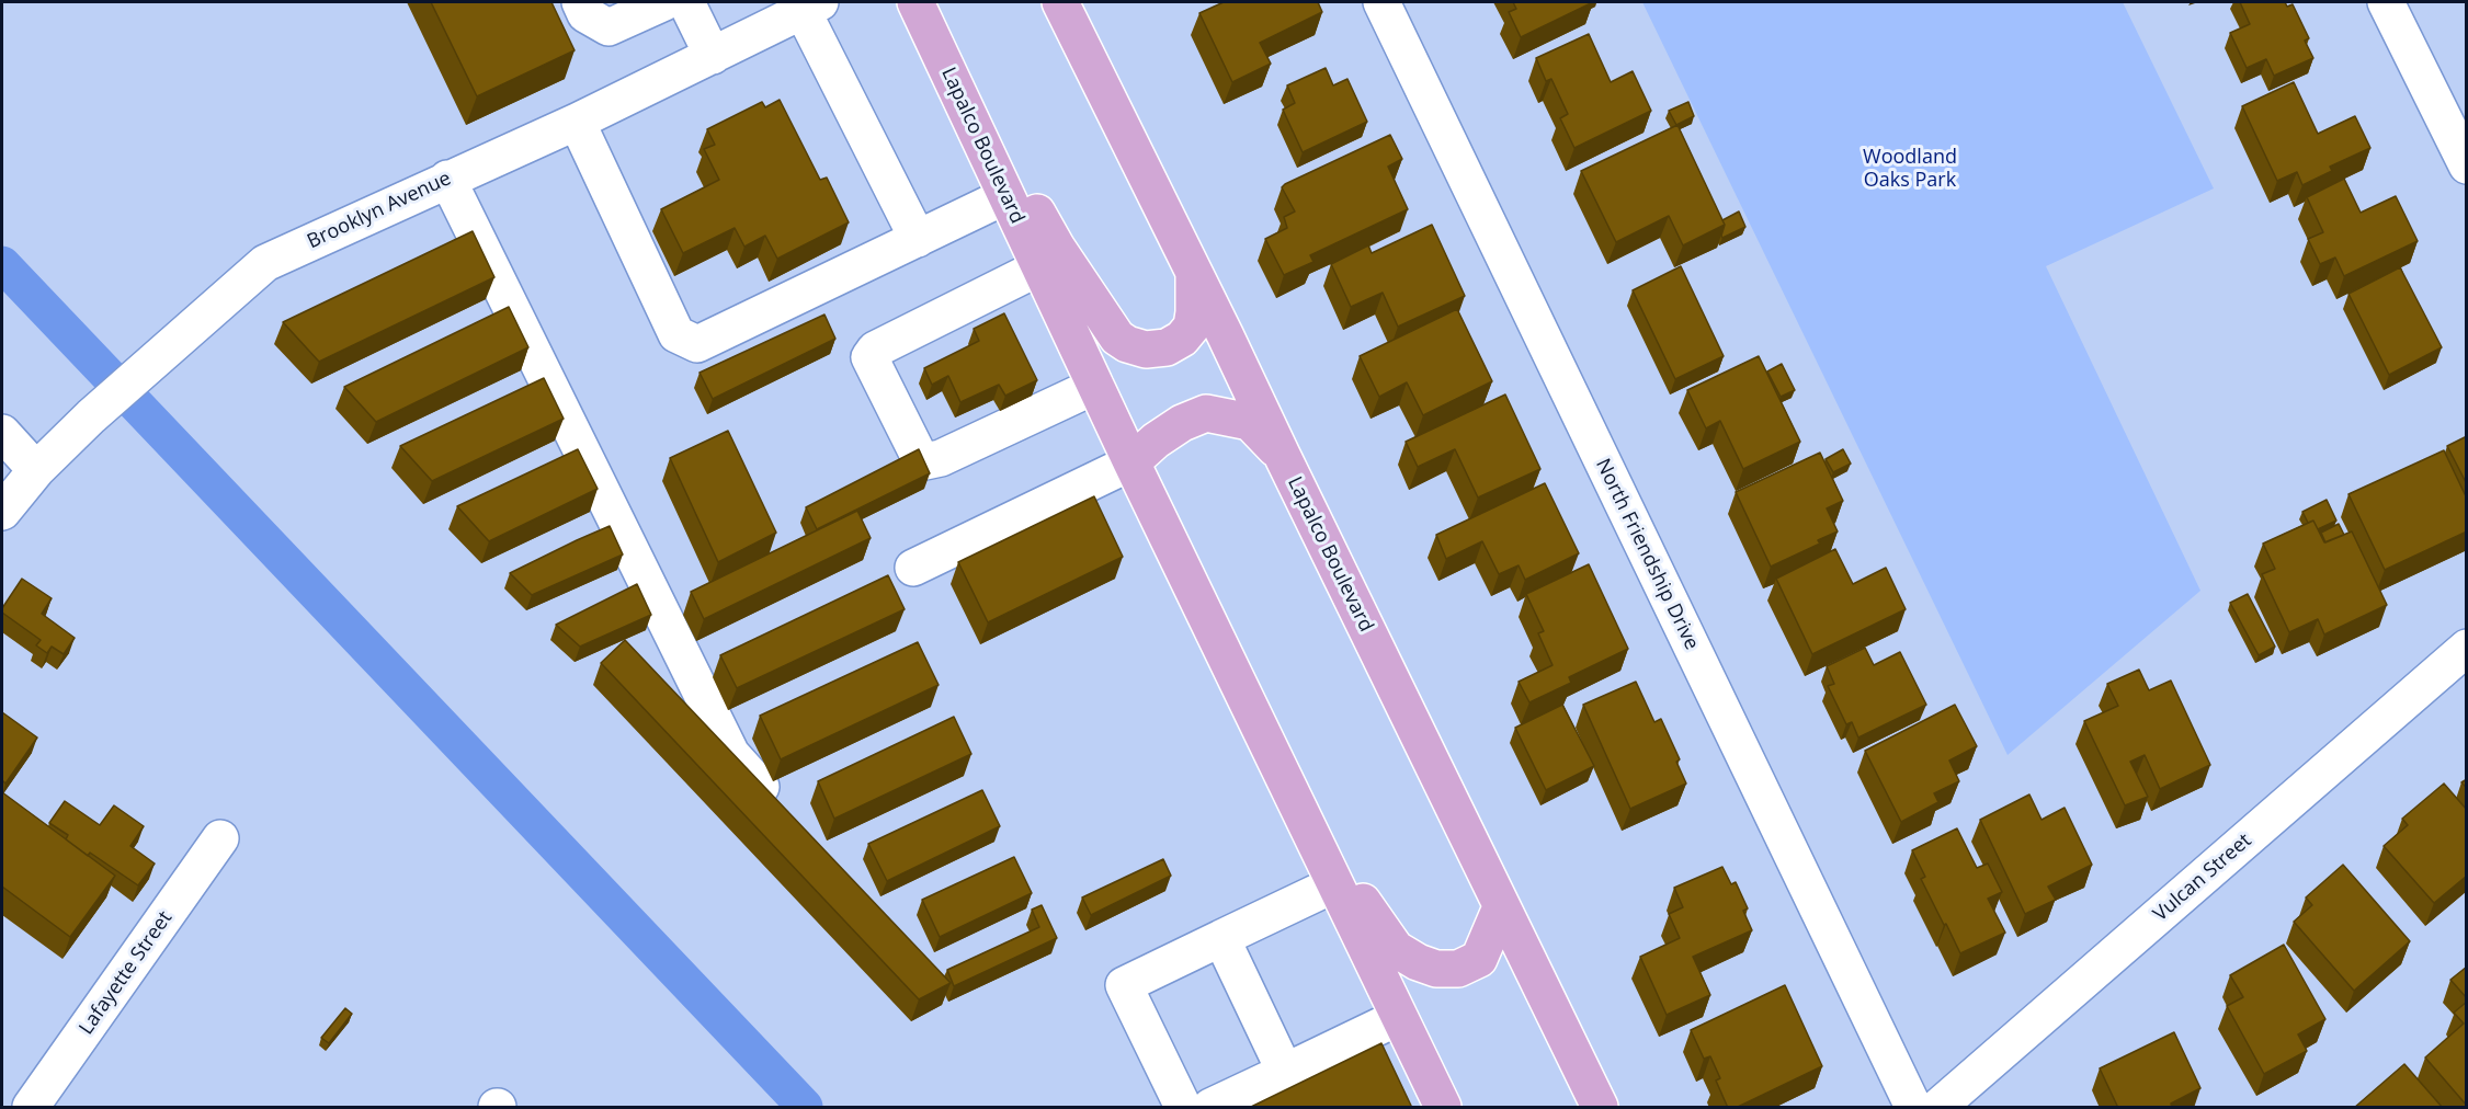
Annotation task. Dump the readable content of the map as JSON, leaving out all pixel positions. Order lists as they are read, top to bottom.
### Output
{
  "streets": {
    "main road": ["Lapalco Boulevard"],
    "street": [
      "Brooklyn Avenue",
      "North Friendship Drive",
      "Vulcan Street",
      "Lafayette Street"
    ]
  },
  "parks": ["Woodland Oaks Park"]
}
